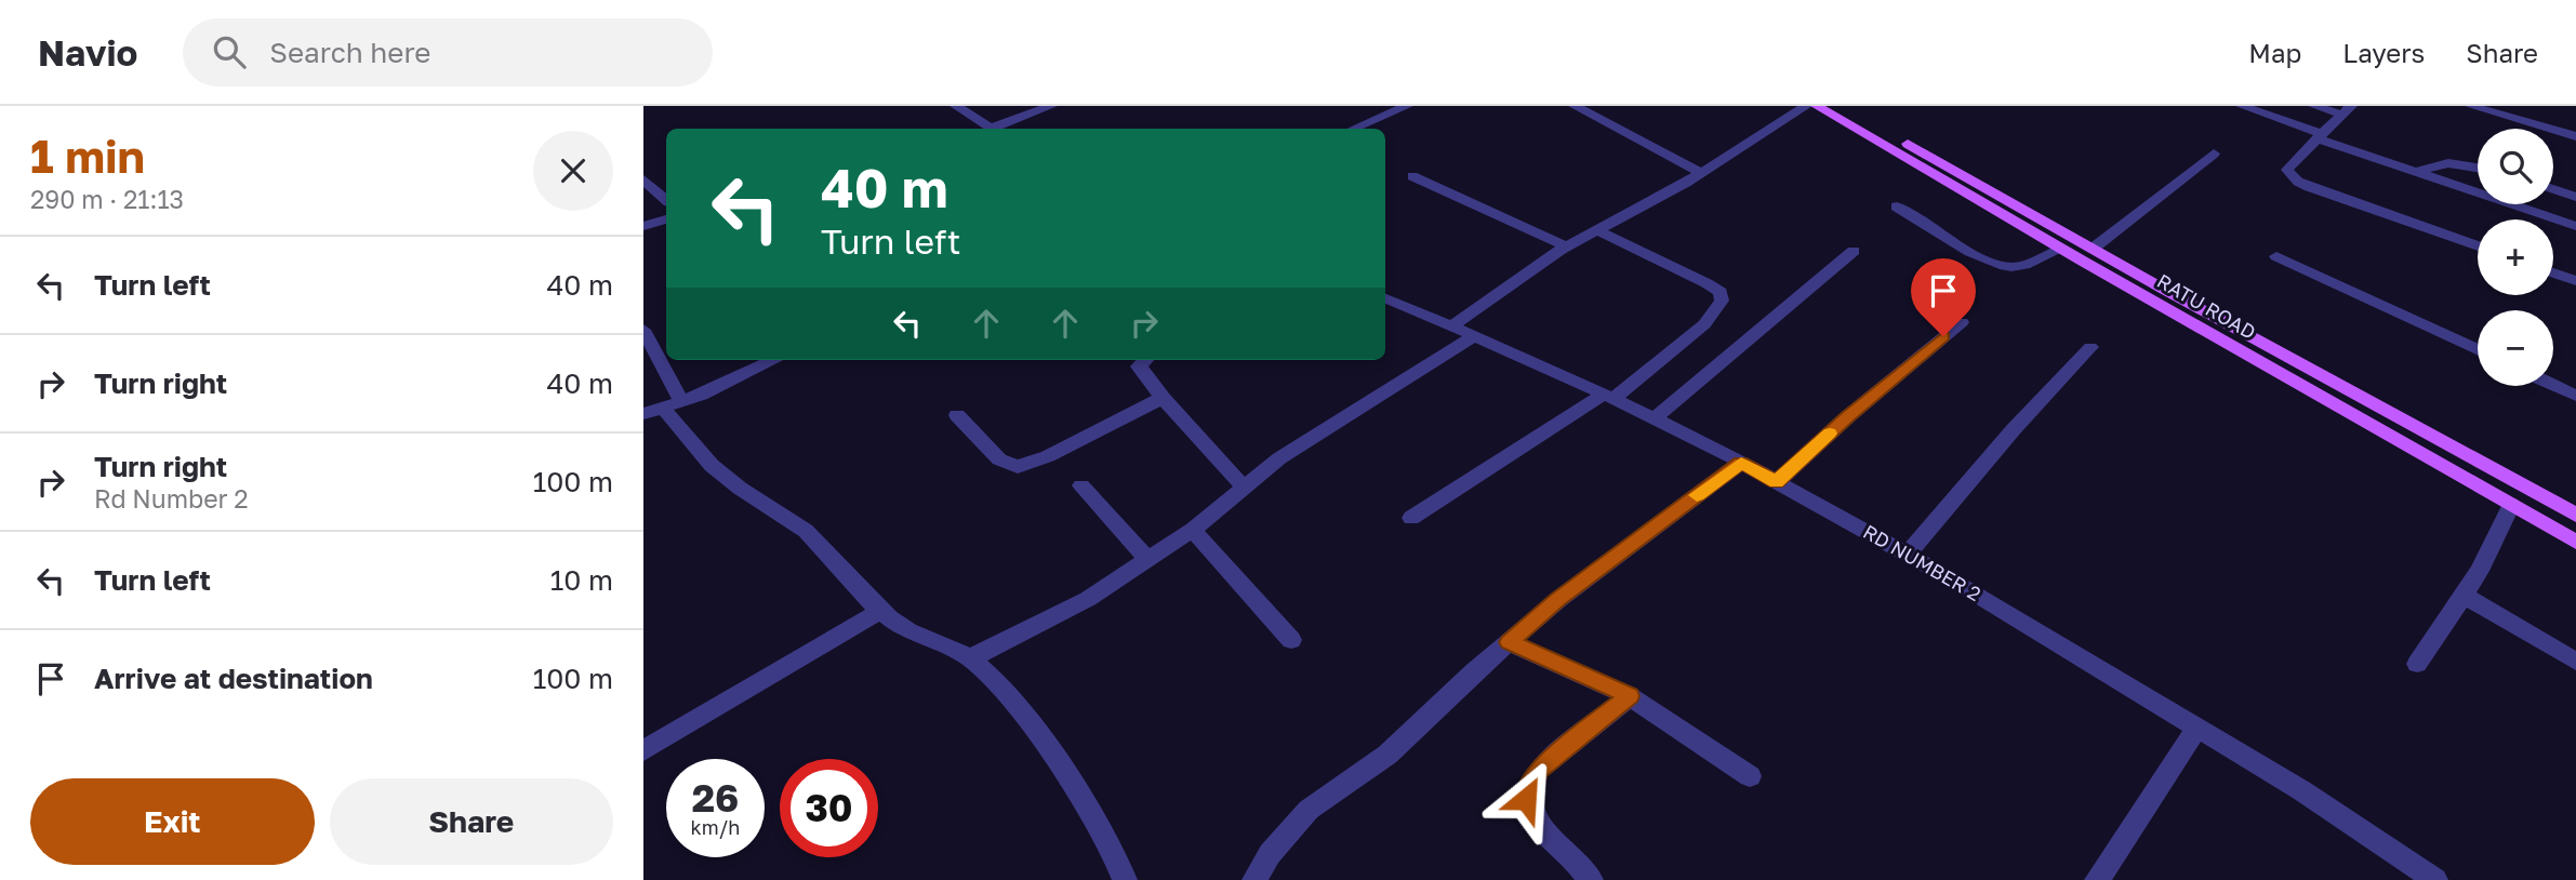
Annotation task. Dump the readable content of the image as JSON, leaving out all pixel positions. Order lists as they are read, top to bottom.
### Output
{
  "streets": {
    "main road": ["RATU ROAD"],
    "street": ["RD NUMBER 2"]
  },
  "page": {
    "header": "Navio",
    "search": "Search here",
    "nav": ["Map", "Layers", "Share"],
    "heading": ["1 min", "290 m · 21:13"],
    "map_buttons": ["+", "−"],
    "turn": ["40 m", "Turn left"],
    "list": [
      {
        "name": "Turn left",
        "value": "40 m"
      },
      {
        "name": "Turn right",
        "value": "40 m"
      },
      {
        "name": "Turn right",
        "note": "Rd Number 2",
        "value": "100 m"
      },
      {
        "name": "Turn left",
        "value": "10 m"
      },
      {
        "name": "Arrive at destination",
        "value": "100 m"
      }
    ],
    "speed": "26 km/h",
    "limit": "30",
    "buttons": ["Exit", "Share"]
  }
}
